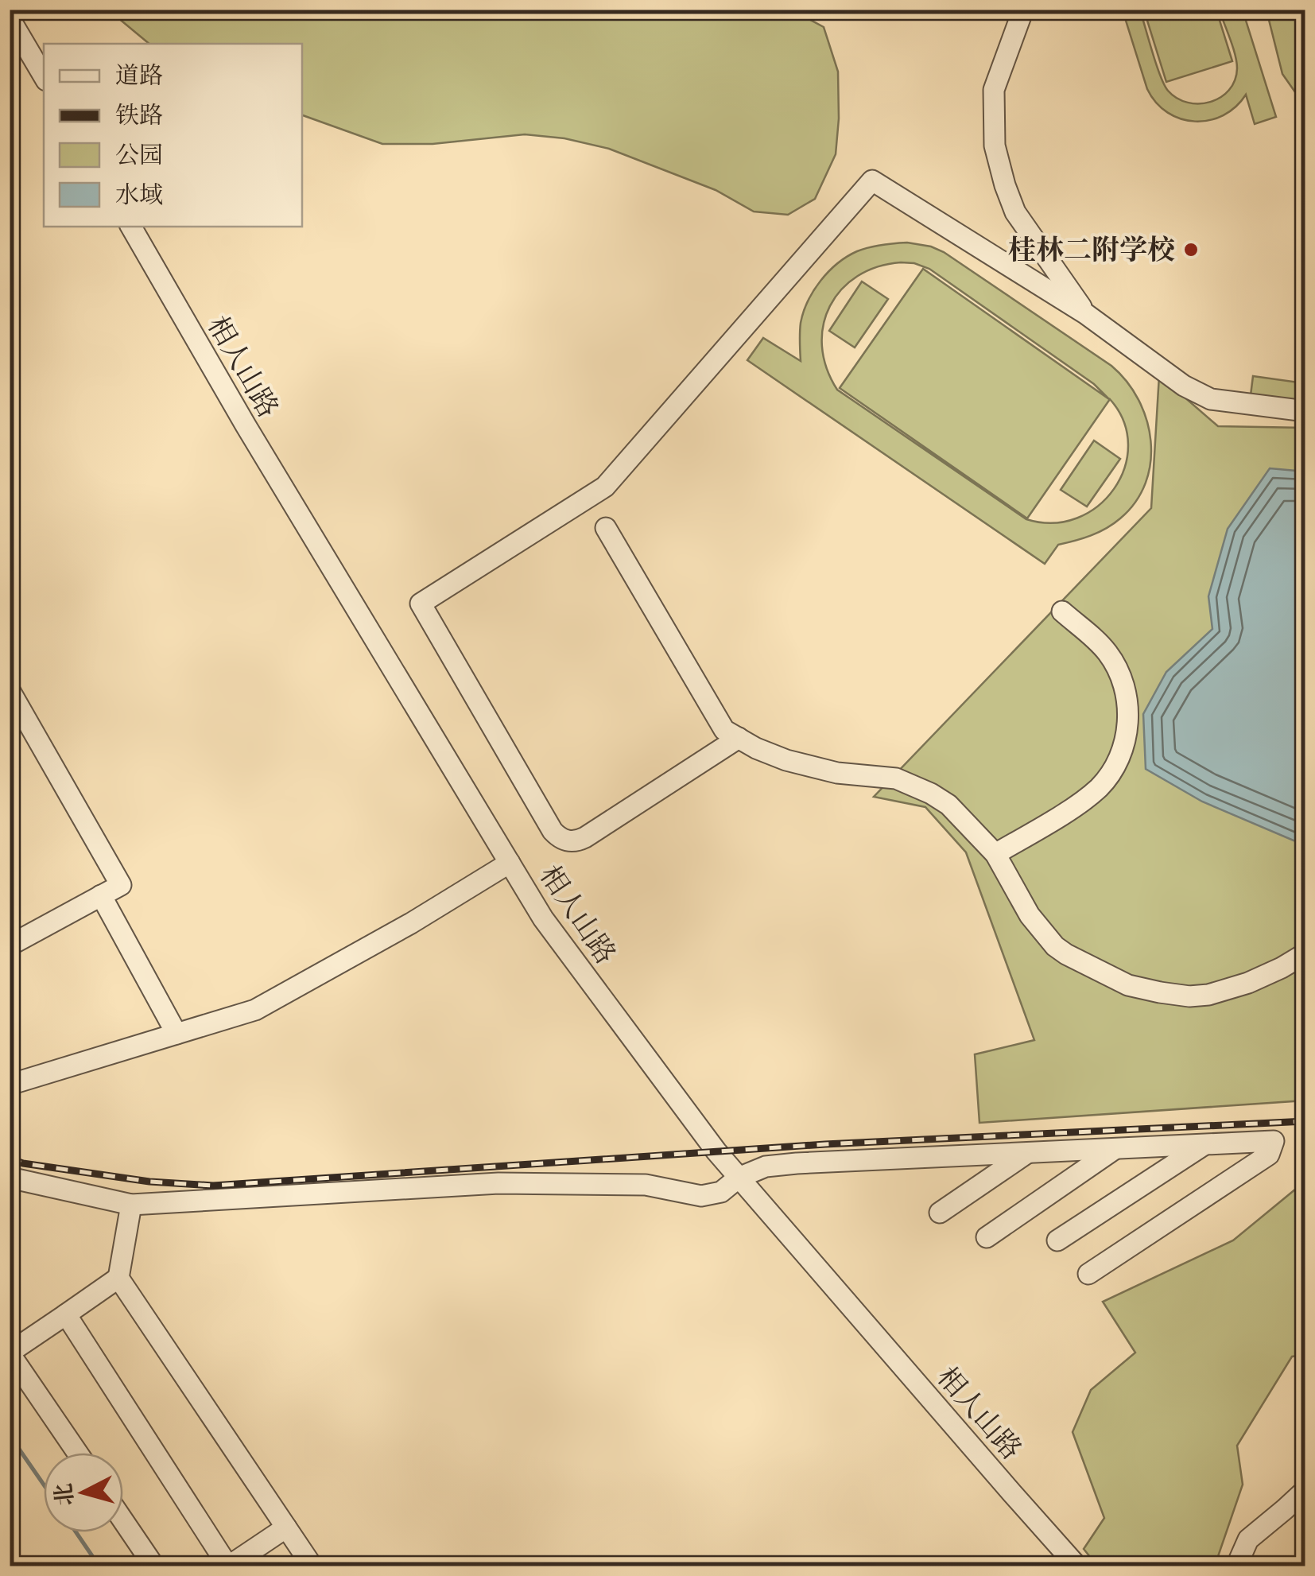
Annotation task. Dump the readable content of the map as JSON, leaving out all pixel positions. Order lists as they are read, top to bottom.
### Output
{
  "streets": {
    "street": ["相人山路"]
  },
  "places": ["桂林二附学校"],
  "legend": [
    "道路",
    "铁路",
    "公园",
    "水域"
  ],
  "north": "left"
}
